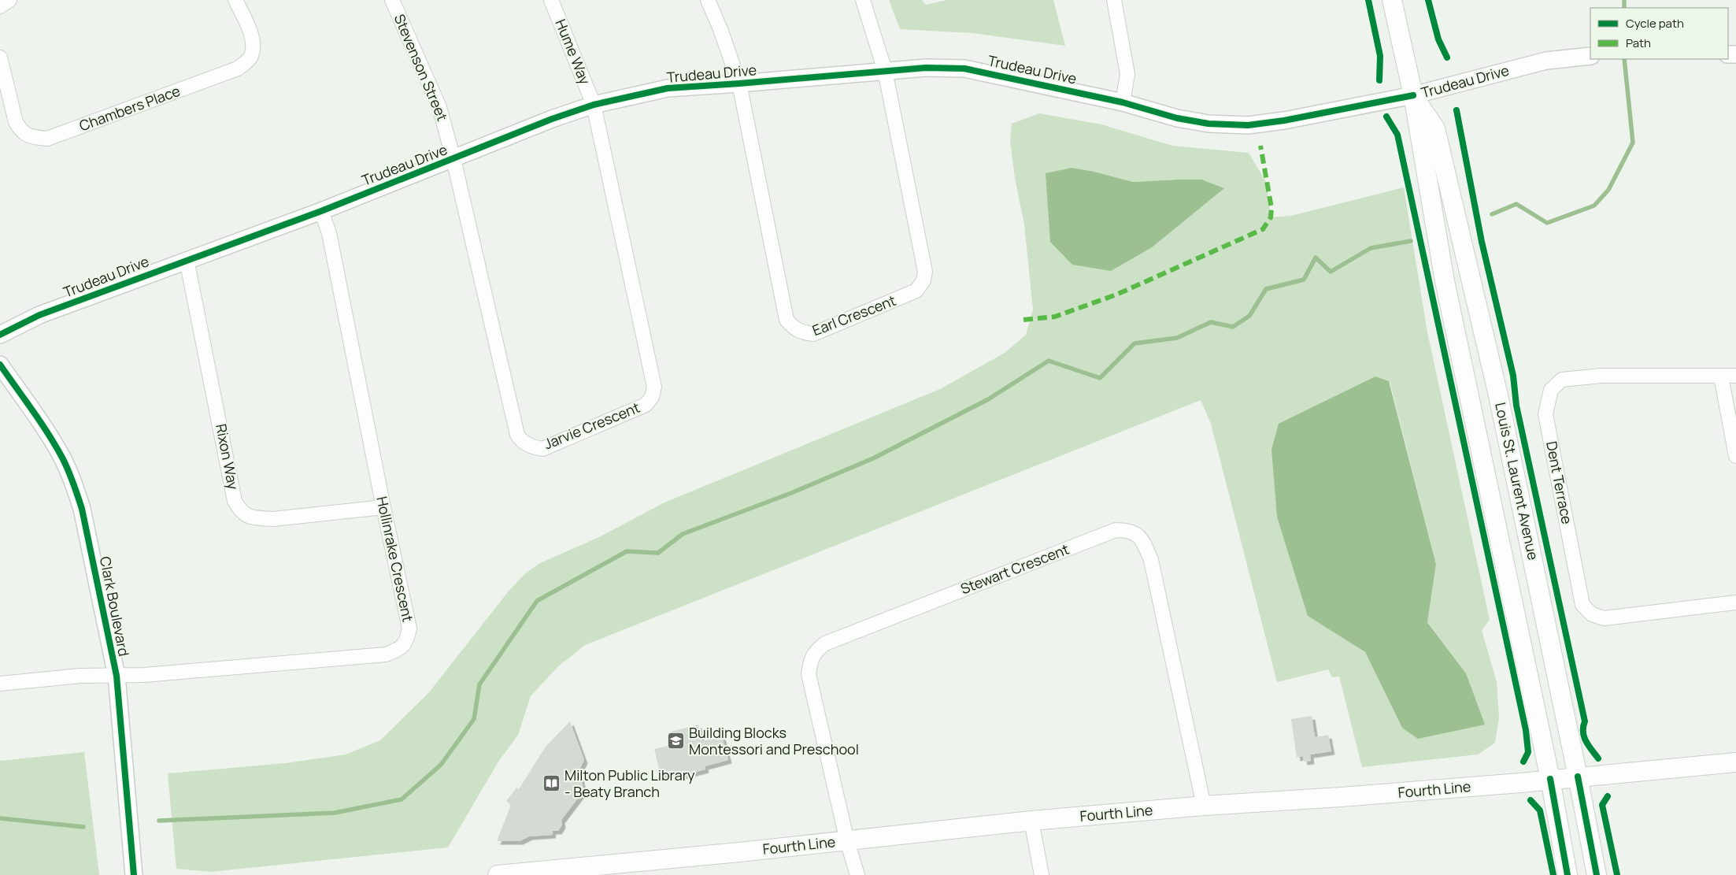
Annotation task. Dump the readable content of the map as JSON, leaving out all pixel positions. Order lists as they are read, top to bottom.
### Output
{
  "streets": {
    "main road": ["Louis St. Laurent Avenue", "Fourth Line"],
    "street": [
      "Hume Way",
      "Stevenson Street",
      "Trudeau Drive",
      "Chambers Place",
      "Earl Crescent",
      "Jarvie Crescent",
      "Rixon Way",
      "Dent Terrace",
      "Hollinrake Crescent",
      "Stewart Crescent",
      "Clark Boulevard"
    ]
  },
  "crossings": [
    ["Hume Way", "Trudeau Drive"],
    ["Hume Way", "Jarvie Crescent"],
    ["Stevenson Street", "Trudeau Drive"],
    ["Stevenson Street", "Jarvie Crescent"],
    ["Trudeau Drive", "Earl Crescent"],
    ["Trudeau Drive", "Jarvie Crescent"],
    ["Trudeau Drive", "Rixon Way"],
    ["Trudeau Drive", "Louis St. Laurent Avenue"],
    ["Trudeau Drive", "Hollinrake Crescent"],
    ["Rixon Way", "Hollinrake Crescent"],
    ["Louis St. Laurent Avenue", "Fourth Line"],
    ["Hollinrake Crescent", "Clark Boulevard"],
    ["Stewart Crescent", "Fourth Line"]
  ],
  "places": {
    "school or university": ["Building Blocks Montessori and Preschool"],
    "library": ["Milton Public Library - Beaty Branch"]
  },
  "legend": ["Cycle path", "Path"]
}
